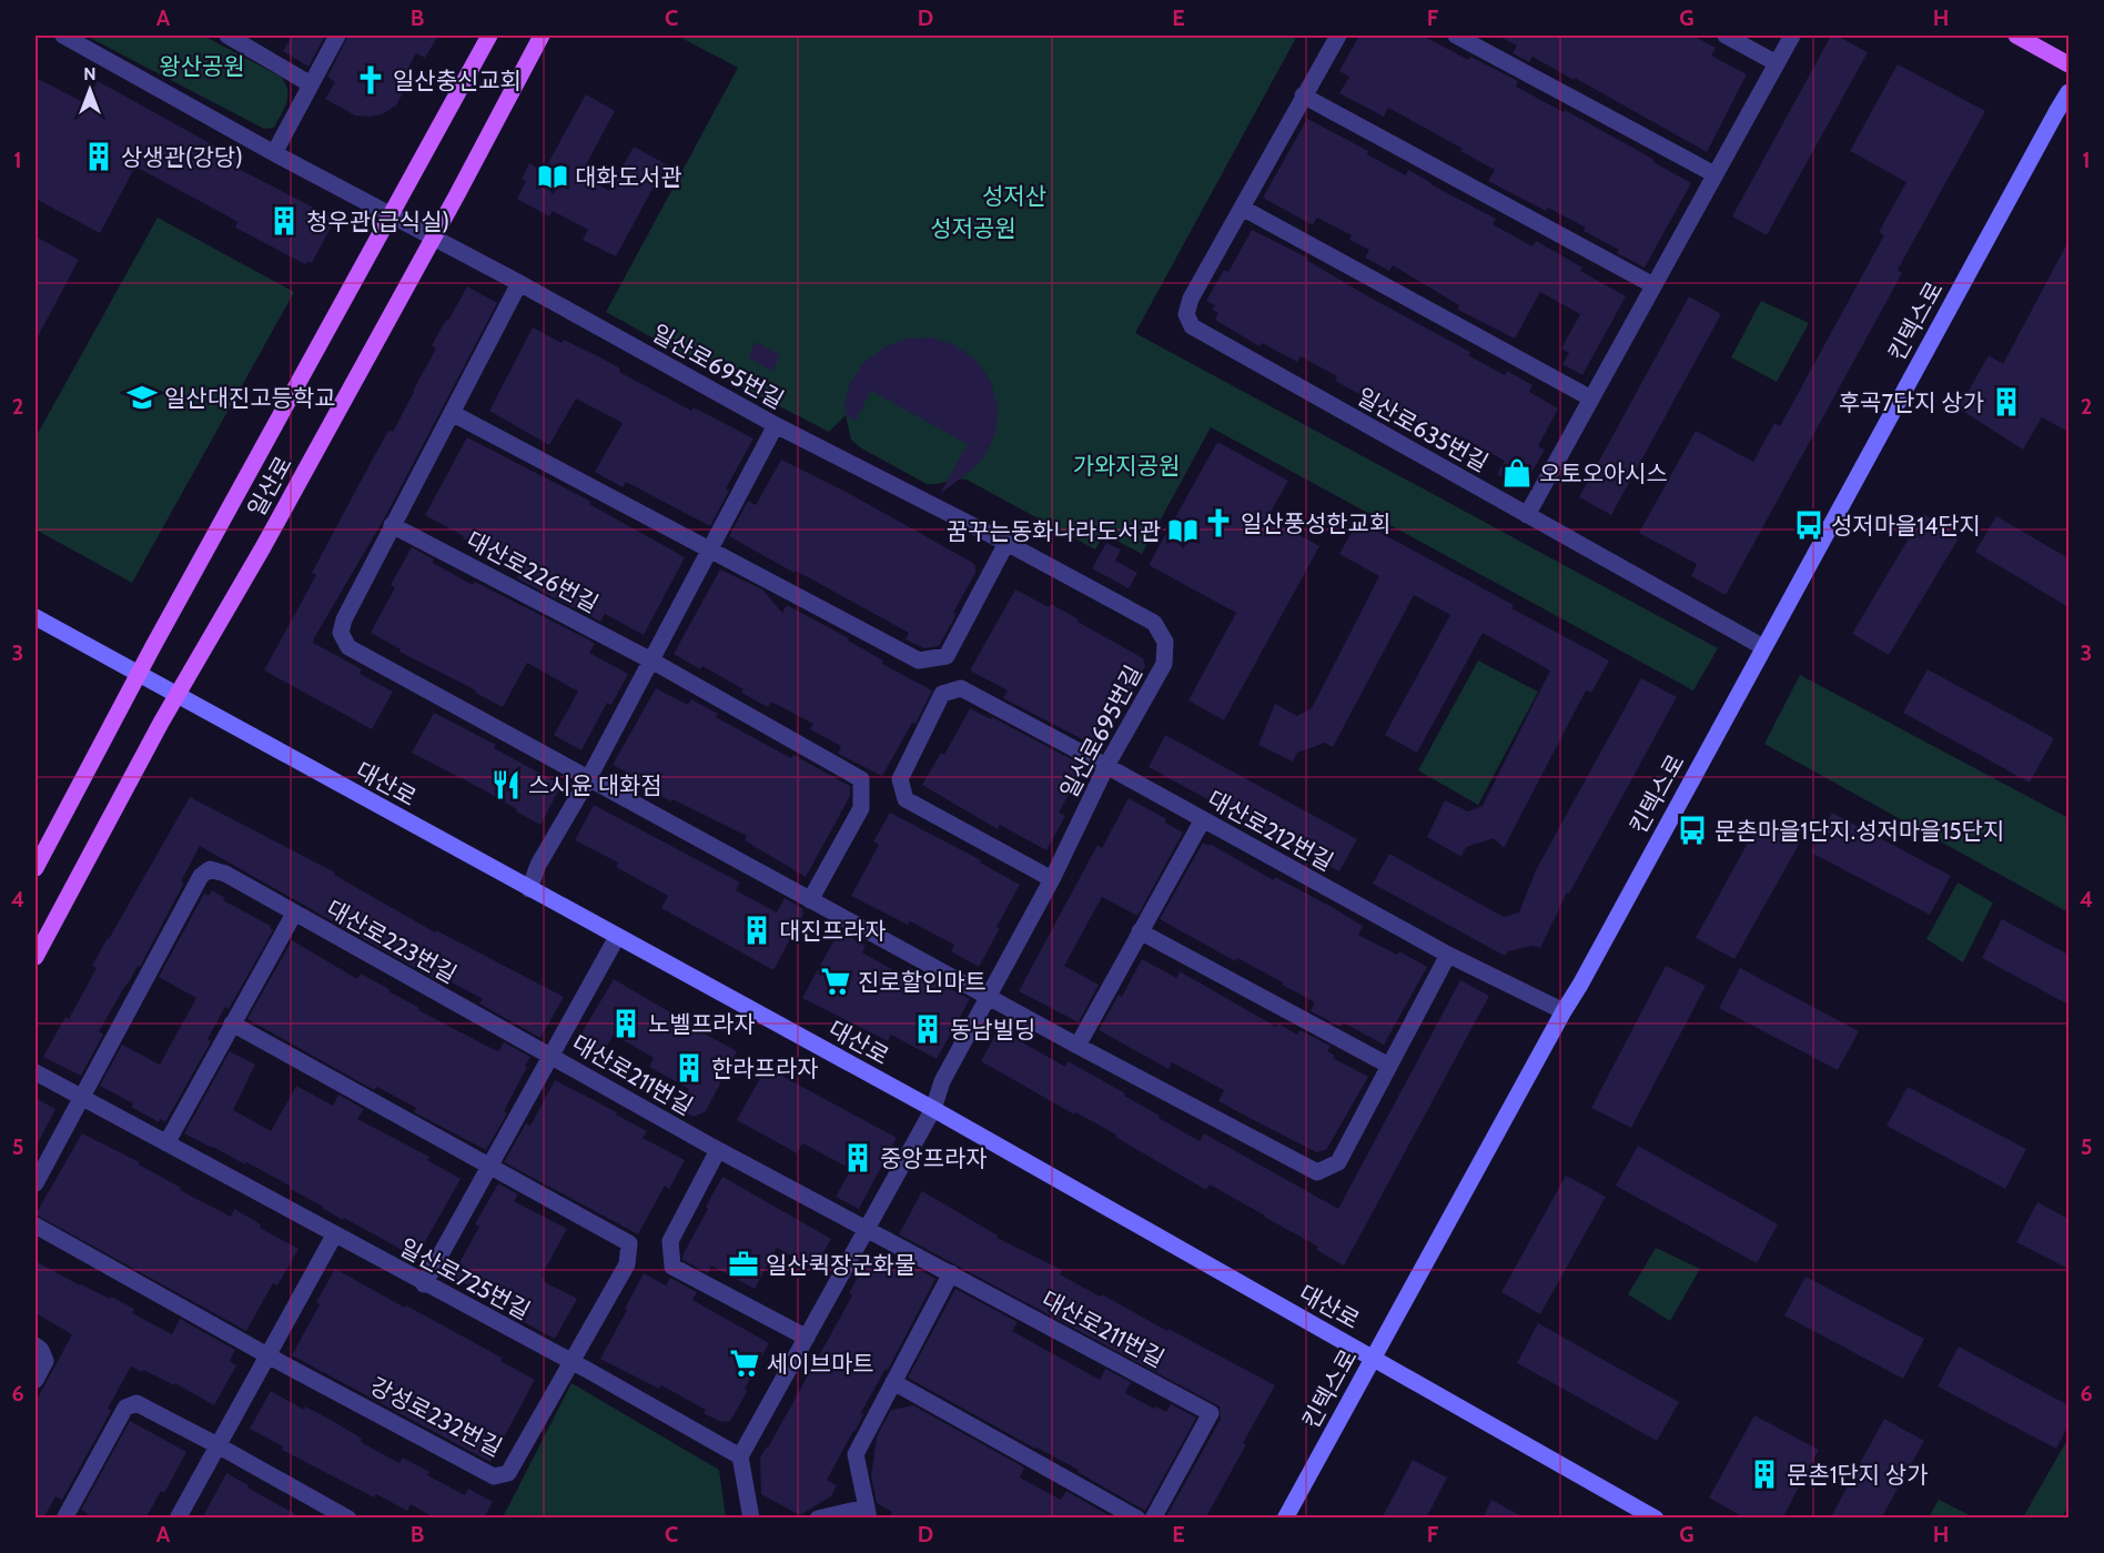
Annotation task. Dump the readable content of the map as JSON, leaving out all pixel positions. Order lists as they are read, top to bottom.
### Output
{
  "streets": {
    "main road": ["킨텍스로", "일산로", "대산로"],
    "street": [
      "일산로695번길",
      "일산로635번길",
      "대산로226번길",
      "대산로212번길",
      "대산로223번길",
      "대산로211번길",
      "일산로725번길",
      "강성로232번길"
    ]
  },
  "crossings": [
    ["킨텍스로", "일산로635번길"],
    ["킨텍스로", "대산로"],
    ["킨텍스로", "대산로212번길"],
    ["일산로695번길", "일산로"],
    ["일산로695번길", "대산로"],
    ["일산로695번길", "대산로212번길"],
    ["일산로", "대산로"],
    ["대산로223번길", "대산로211번길"],
    ["대산로223번길", "일산로725번길"],
    ["일산로725번길", "강성로232번길"]
  ],
  "parks": [
    "왕산공원",
    "성저산",
    "성저공원",
    "가와지공원"
  ],
  "places": {
    "church": ["일산충신교회", "일산풍성한교회"],
    "building": [
      "상생관(강당)",
      "청우관(급식실)",
      "후곡7단지 상가",
      "대진프라자",
      "노벨프라자",
      "동남빌딩",
      "한라프라자",
      "중앙프라자",
      "문촌1단지 상가"
    ],
    "library": ["대화도서관", "꿈꾸는동화나라도서관"],
    "school or university": ["일산대진고등학교"],
    "shop": ["오토오아시스"],
    "bus stop": ["성저마을14단지", "문촌마을1단지.성저마을15단지"],
    "restaurant": ["스시윤 대화점"],
    "supermarket": ["진로할인마트", "세이브마트"],
    "office": ["일산퀵장군화물"]
  },
  "north": "top",
  "grid": {
    "columns": [
      "A",
      "B",
      "C",
      "D",
      "E",
      "F",
      "G",
      "H"
    ],
    "rows": [
      "1",
      "2",
      "3",
      "4",
      "5",
      "6"
    ]
  }
}
